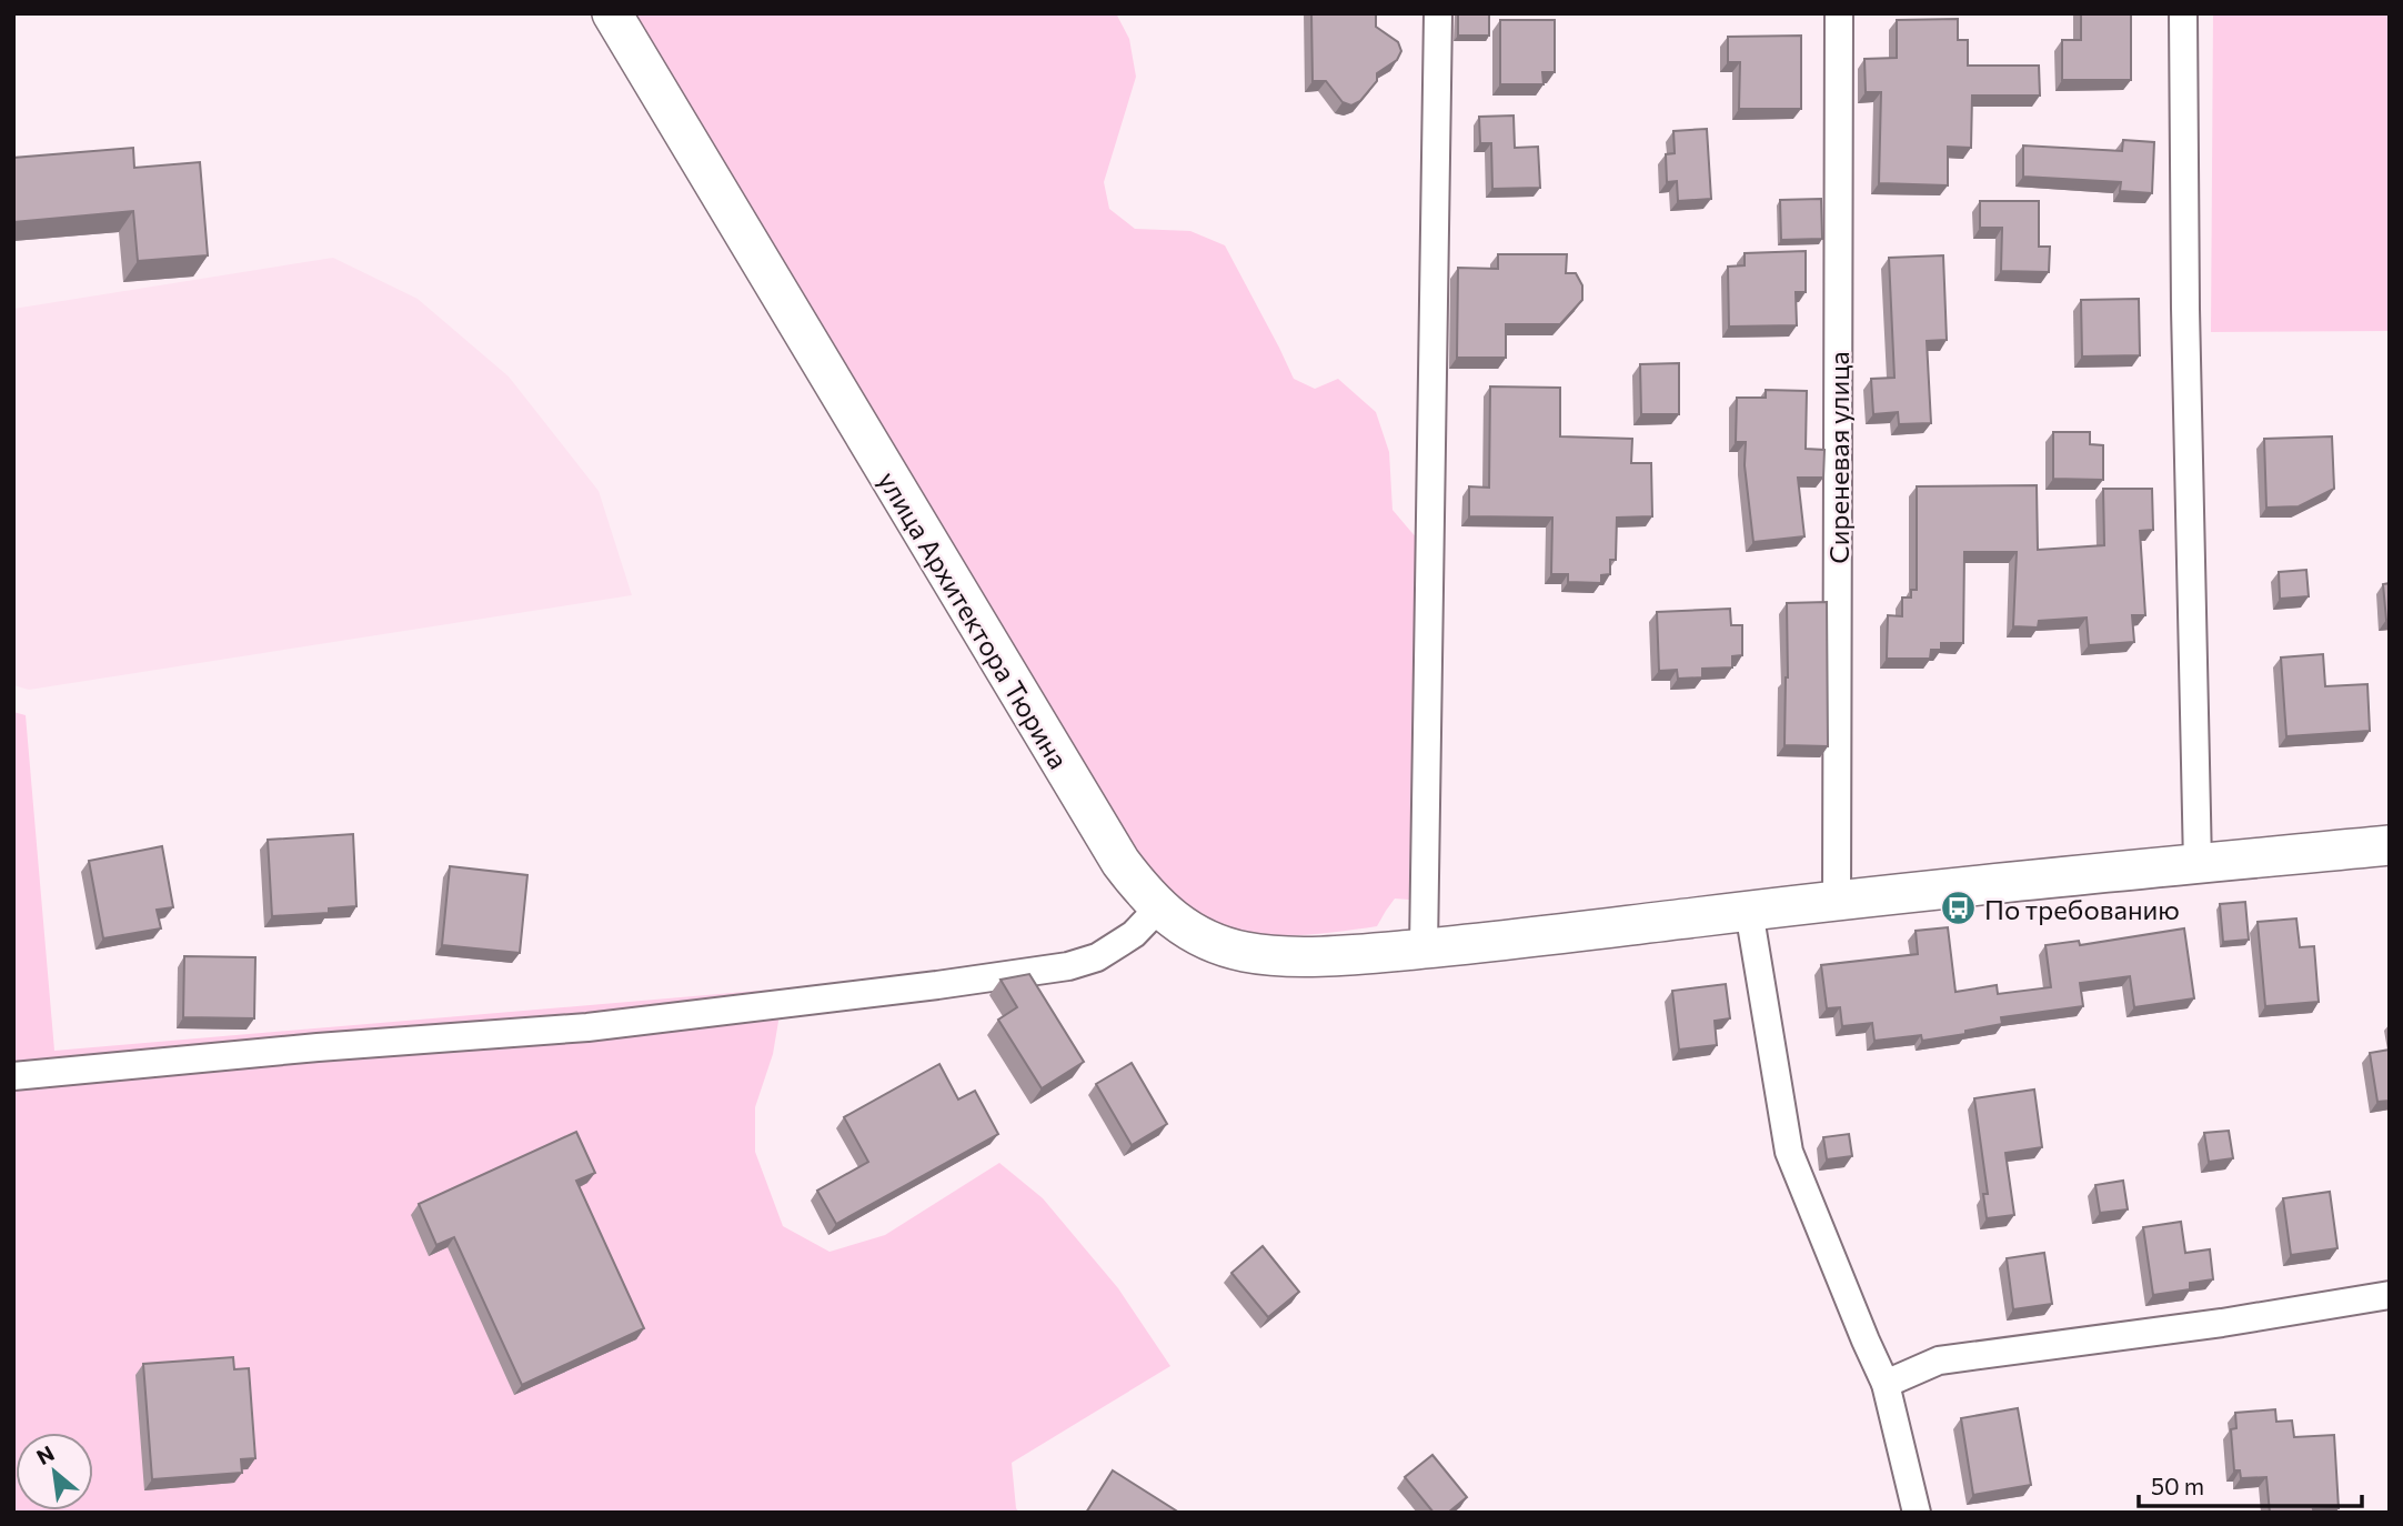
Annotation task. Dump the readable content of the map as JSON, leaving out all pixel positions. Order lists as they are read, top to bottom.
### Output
{
  "streets": {
    "street": ["Сиреневая улица", "улица Архитектора Тюрина"]
  },
  "crossings": [
    ["Сиреневая улица", "улица Архитектора Тюрина"]
  ],
  "places": {
    "bus stop": ["По требованию"]
  },
  "scale_bar": "50 m",
  "north": "top left"
}
